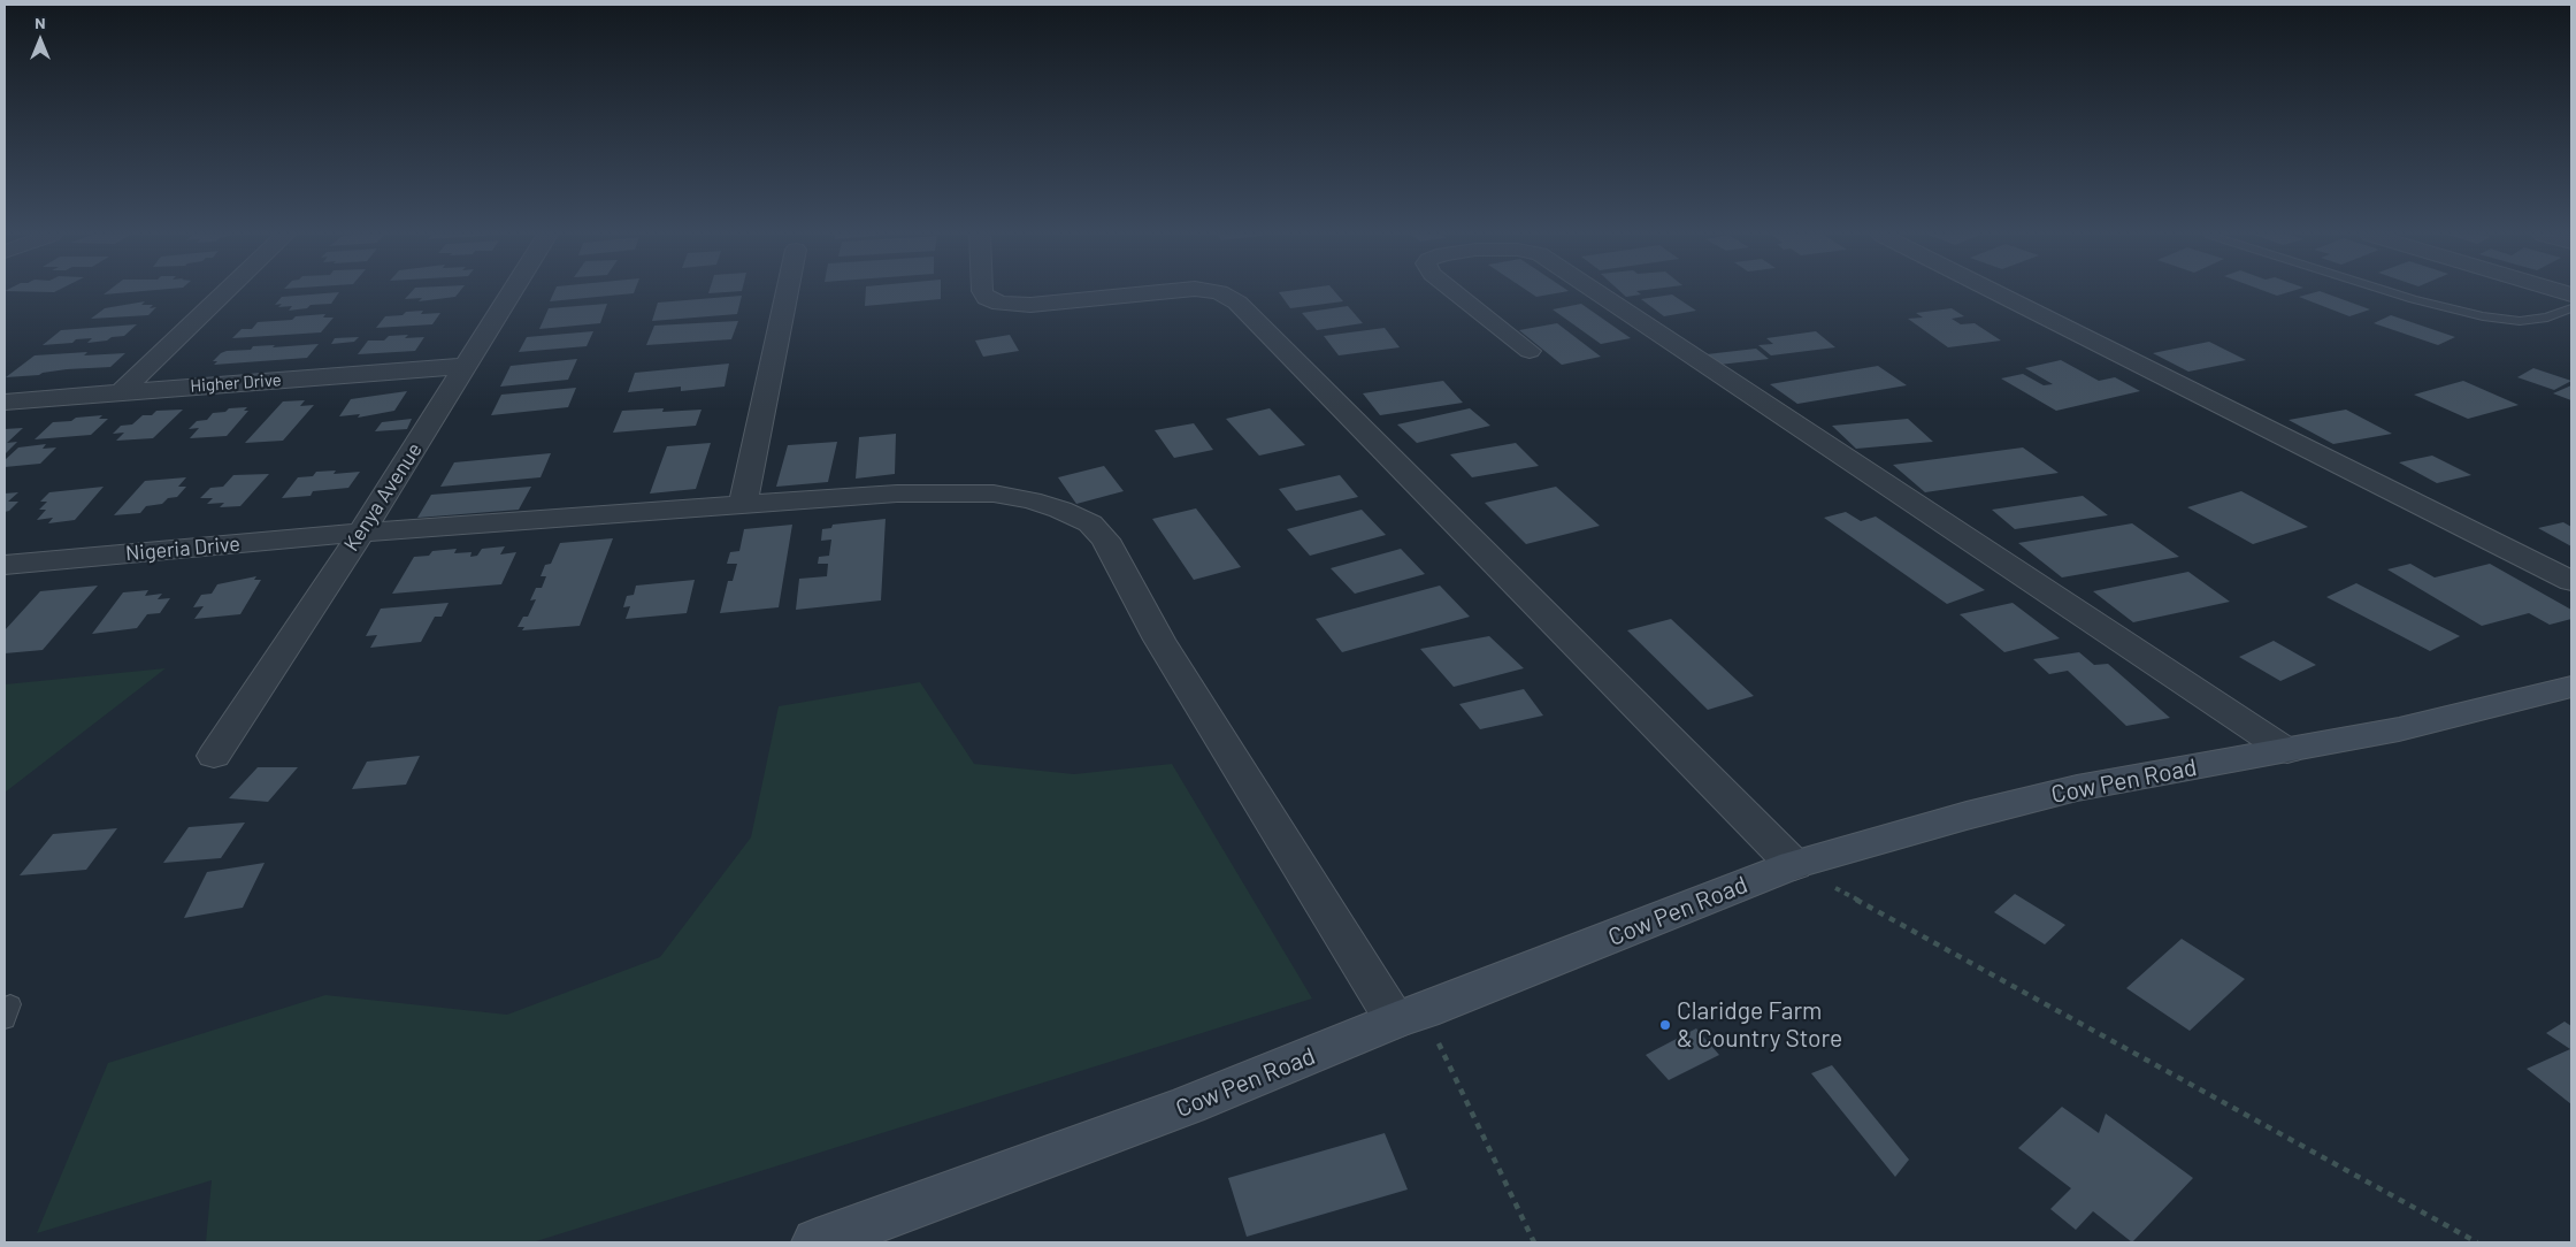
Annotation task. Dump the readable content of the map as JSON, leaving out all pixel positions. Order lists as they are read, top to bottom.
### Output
{
  "streets": {
    "main road": ["Cow Pen Road"],
    "street": ["Higher Drive", "Kenya Avenue", "Nigeria Drive"]
  },
  "crossings": [
    ["Higher Drive", "Kenya Avenue"],
    ["Kenya Avenue", "Nigeria Drive"],
    ["Nigeria Drive", "Cow Pen Road"]
  ],
  "places": ["Claridge Farm & Country Store"],
  "north": "top"
}
